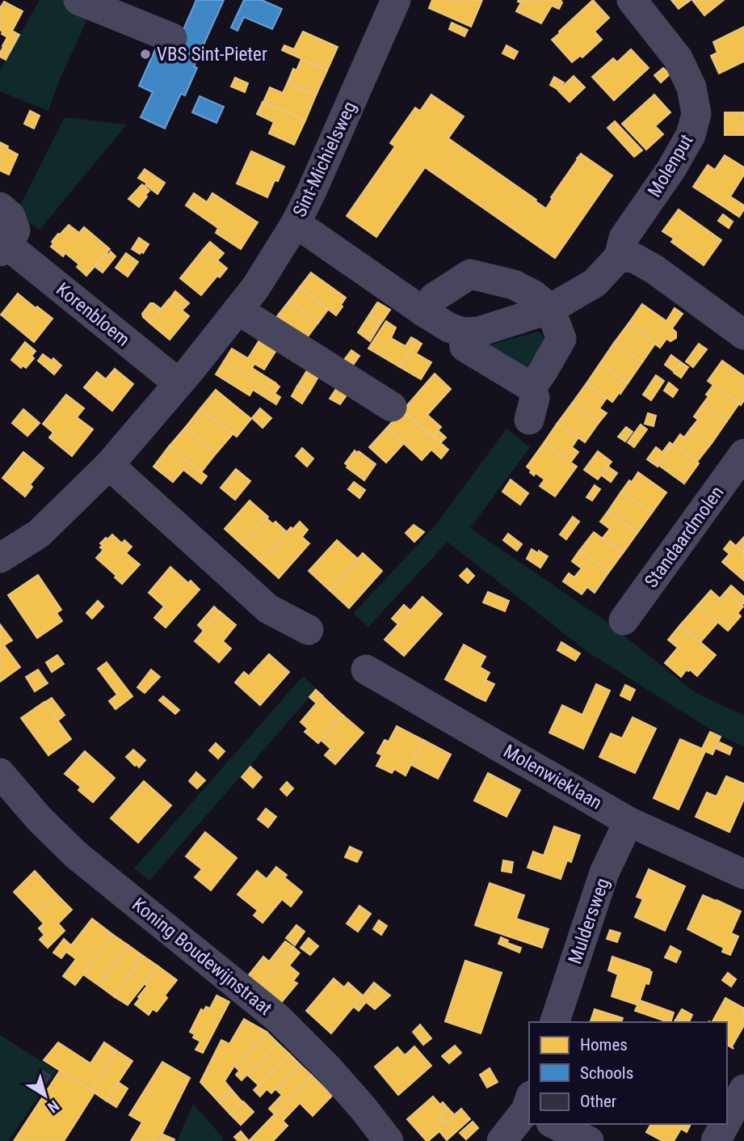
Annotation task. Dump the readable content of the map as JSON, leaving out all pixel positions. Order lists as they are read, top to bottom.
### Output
{
  "streets": {
    "street": [
      "Sint-Michielsweg",
      "Molenput",
      "Korenbloem",
      "Standaardmolen",
      "Molenwieklaan",
      "Muldersweg",
      "Koning Boudewijnstraat"
    ]
  },
  "crossings": [
    ["Sint-Michielsweg", "Korenbloem"],
    ["Molenwieklaan", "Muldersweg"]
  ],
  "places": ["VBS Sint-Pieter"],
  "legend": ["Homes", "Schools", "Other"],
  "north": "bottom right"
}
